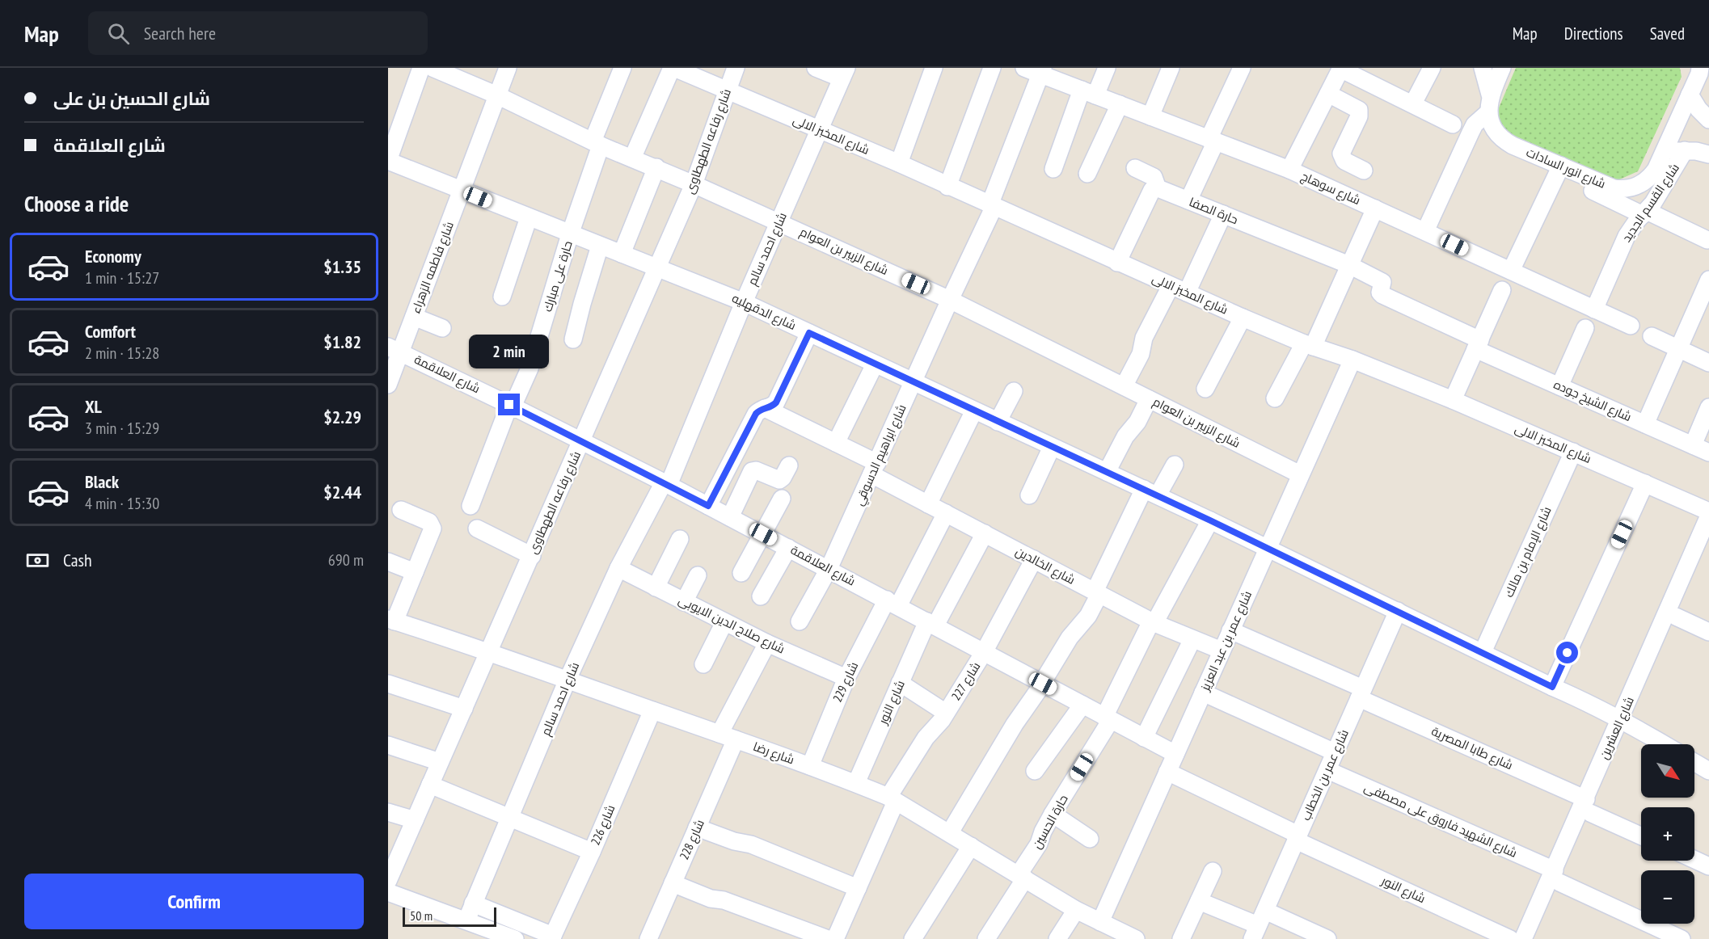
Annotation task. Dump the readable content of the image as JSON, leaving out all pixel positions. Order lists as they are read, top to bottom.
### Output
{
  "streets": {
    "street": [
      "شارع المخبز الالى",
      "شارع رفاعه الطهطاوى",
      "شارع انور السادات",
      "شارع سوهاج",
      "شارع القسم الجديد",
      "حارة الصفا",
      "شارع احمد سالم",
      "شارع الزبير بن العوام",
      "شارع فاطمه الزهراء",
      "حارة على مبارك",
      "شارع الدقهليه",
      "شارع العلاقمة",
      "شارع الشيخ جوده",
      "شارع ابراهيم الدسوقي",
      "شارع الإمام بن مالك",
      "شارع الخالدين",
      "شارع صلاح الدين الايوبى",
      "شارع عمر بن عبد العزيز",
      "شارع 227",
      "شارع 229",
      "شارع النور",
      "شارع العشرين",
      "شارع طابا المصرية",
      "شارع رضا",
      "شارع عمر بن الخطاب",
      "شارع الشهيد فاروق على مصطفى",
      "حارة الحسين",
      "شارع 226",
      "شارع 228"
    ]
  },
  "crossings": [
    ["شارع المخبز الالى", "شارع رفاعه الطهطاوى"],
    ["شارع المخبز الالى", "شارع احمد سالم"],
    ["شارع المخبز الالى", "شارع ابراهيم الدسوقي"],
    ["شارع المخبز الالى", "شارع الإمام بن مالك"],
    ["شارع المخبز الالى", "شارع عمر بن عبد العزيز"],
    ["شارع رفاعه الطهطاوى", "شارع الزبير بن العوام"],
    ["شارع رفاعه الطهطاوى", "شارع الدقهليه"],
    ["شارع رفاعه الطهطاوى", "شارع العلاقمة"],
    ["شارع رفاعه الطهطاوى", "شارع رضا"],
    ["شارع سوهاج", "شارع القسم الجديد"],
    ["شارع سوهاج", "شارع ابراهيم الدسوقي"],
    ["حارة الصفا", "شارع الشيخ جوده"],
    ["شارع احمد سالم", "شارع الزبير بن العوام"],
    ["شارع احمد سالم", "شارع الدقهليه"],
    ["شارع احمد سالم", "شارع العلاقمة"],
    ["شارع احمد سالم", "شارع صلاح الدين الايوبى"],
    ["شارع احمد سالم", "شارع رضا"],
    ["شارع الزبير بن العوام", "شارع فاطمه الزهراء"],
    ["شارع الزبير بن العوام", "حارة على مبارك"],
    ["شارع الزبير بن العوام", "شارع ابراهيم الدسوقي"],
    ["شارع الزبير بن العوام", "شارع عمر بن عبد العزيز"],
    ["شارع فاطمه الزهراء", "شارع الدقهليه"],
    ["شارع فاطمه الزهراء", "شارع العلاقمة"],
    ["حارة على مبارك", "شارع الدقهليه"],
    ["حارة على مبارك", "شارع العلاقمة"],
    ["شارع الدقهليه", "شارع ابراهيم الدسوقي"],
    ["شارع الدقهليه", "شارع الإمام بن مالك"],
    ["شارع الدقهليه", "شارع عمر بن عبد العزيز"],
    ["شارع الدقهليه", "شارع العشرين"],
    ["شارع الدقهليه", "شارع عمر بن الخطاب"],
    ["شارع الدقهليه", "حارة الحسين"],
    ["شارع العلاقمة", "شارع ابراهيم الدسوقي"],
    ["شارع العلاقمة", "شارع عمر بن عبد العزيز"],
    ["شارع العلاقمة", "شارع 227"],
    ["شارع العلاقمة", "شارع 229"],
    ["شارع العلاقمة", "شارع النور"],
    ["شارع العلاقمة", "حارة الحسين"],
    ["شارع ابراهيم الدسوقي", "شارع الخالدين"],
    ["شارع الخالدين", "شارع عمر بن عبد العزيز"],
    ["شارع الخالدين", "شارع 227"],
    ["شارع الخالدين", "شارع 229"],
    ["شارع الخالدين", "شارع النور"],
    ["شارع الخالدين", "حارة الحسين"],
    ["شارع صلاح الدين الايوبى", "شارع 229"],
    ["شارع صلاح الدين الايوبى", "شارع 228"],
    ["شارع عمر بن عبد العزيز", "شارع النور"],
    ["شارع عمر بن عبد العزيز", "شارع طابا المصرية"],
    ["شارع عمر بن عبد العزيز", "شارع رضا"],
    ["شارع 227", "شارع رضا"],
    ["شارع 229", "شارع رضا"],
    ["شارع النور", "شارع رضا"],
    ["شارع النور", "شارع عمر بن الخطاب"],
    ["شارع العشرين", "شارع طابا المصرية"],
    ["شارع العشرين", "شارع الشهيد فاروق على مصطفى"],
    ["شارع طابا المصرية", "شارع عمر بن الخطاب"],
    ["شارع رضا", "حارة الحسين"],
    ["شارع رضا", "شارع 226"],
    ["شارع رضا", "شارع 228"],
    ["شارع عمر بن الخطاب", "شارع الشهيد فاروق على مصطفى"]
  ],
  "scale_bar": "50 m",
  "north": "bottom right",
  "page": {
    "header": "Map",
    "search": "Search here",
    "nav": ["Map", "Directions", "Saved"],
    "banner": ["شارع الحسين بن على", "شارع العلاقمة"],
    "heading": "Choose a ride",
    "list": [
      {
        "name": "Economy",
        "note": "1 min · 15:27",
        "value": "$1.35"
      },
      {
        "name": "Comfort",
        "note": "2 min · 15:28",
        "value": "$1.82"
      },
      {
        "name": "XL",
        "note": "3 min · 15:29",
        "value": "$2.29"
      },
      {
        "name": "Black",
        "note": "4 min · 15:30",
        "value": "$2.44"
      }
    ],
    "bubble": "2 min",
    "pay": ["Cash", "690 m"],
    "map_buttons": ["+", "−"],
    "buttons": "Confirm",
    "scale": "50 m"
  }
}
